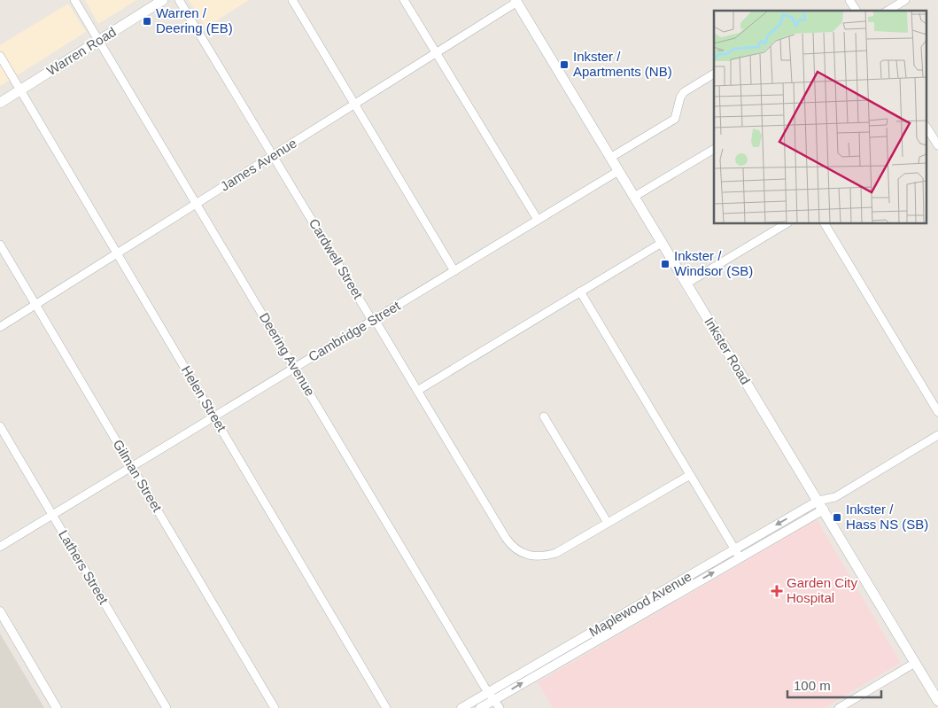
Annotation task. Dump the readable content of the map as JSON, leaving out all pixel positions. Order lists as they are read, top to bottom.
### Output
{
  "streets": {
    "main road": ["Warren Road", "Inkster Road"],
    "street": [
      "James Avenue",
      "Cardwell Street",
      "Cambridge Street",
      "Deering Avenue",
      "Helen Street",
      "Gilman Street",
      "Lathers Street",
      "Maplewood Avenue"
    ]
  },
  "crossings": [
    ["Warren Road", "Deering Avenue"],
    ["Warren Road", "Helen Street"],
    ["James Avenue", "Cardwell Street"],
    ["James Avenue", "Inkster Road"],
    ["James Avenue", "Deering Avenue"],
    ["James Avenue", "Helen Street"],
    ["James Avenue", "Gilman Street"],
    ["Cardwell Street", "Cambridge Street"],
    ["Cambridge Street", "Inkster Road"],
    ["Cambridge Street", "Deering Avenue"],
    ["Cambridge Street", "Helen Street"],
    ["Cambridge Street", "Gilman Street"],
    ["Cambridge Street", "Lathers Street"],
    ["Inkster Road", "Maplewood Avenue"],
    ["Deering Avenue", "Maplewood Avenue"]
  ],
  "places": {
    "transit": [
      "Warren / Deering (EB)",
      "Inkster / Apartments (NB)",
      "Inkster / Windsor (SB)",
      "Inkster / Hass NS (SB)"
    ],
    "health": ["Garden City Hospital"]
  },
  "scale_bar": "100 m"
}
